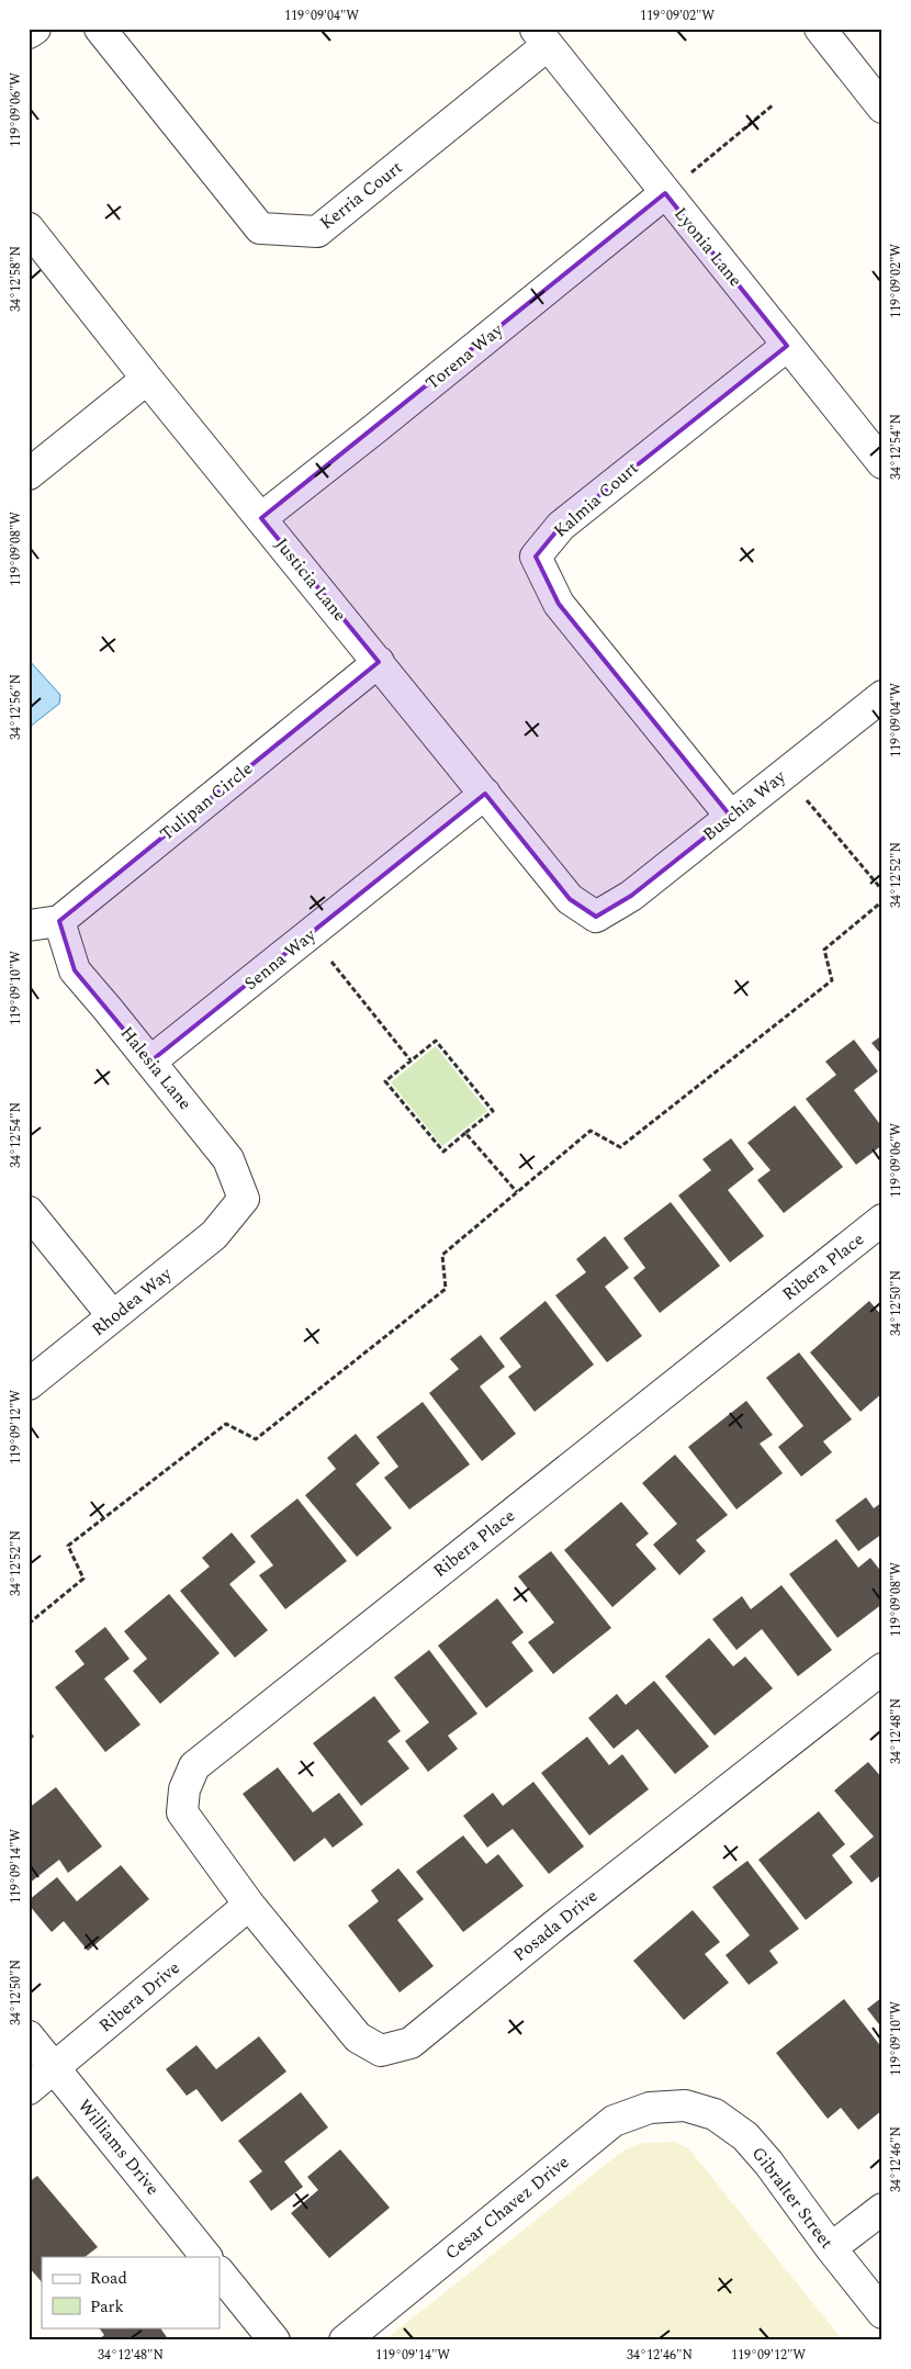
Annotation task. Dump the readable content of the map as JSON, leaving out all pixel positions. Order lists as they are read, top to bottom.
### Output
{
  "streets": {
    "street": [
      "Kerria Court",
      "Lyonia Lane",
      "Torena Way",
      "Kalmia Court",
      "Justicia Lane",
      "Tulipan Circle",
      "Buschia Way",
      "Senna Way",
      "Halesia Lane",
      "Ribera Place",
      "Rhodea Way",
      "Posada Drive",
      "Ribera Drive",
      "Williams Drive",
      "Gibralter Street",
      "Cesar Chavez Drive"
    ]
  },
  "crossings": [
    ["Kerria Court", "Lyonia Lane"],
    ["Lyonia Lane", "Torena Way"],
    ["Lyonia Lane", "Kalmia Court"],
    ["Torena Way", "Justicia Lane"],
    ["Kalmia Court", "Buschia Way"],
    ["Justicia Lane", "Tulipan Circle"],
    ["Justicia Lane", "Buschia Way"],
    ["Justicia Lane", "Senna Way"],
    ["Tulipan Circle", "Halesia Lane"],
    ["Senna Way", "Halesia Lane"],
    ["Halesia Lane", "Rhodea Way"],
    ["Ribera Place", "Posada Drive"],
    ["Ribera Place", "Ribera Drive"],
    ["Posada Drive", "Ribera Drive"],
    ["Ribera Drive", "Williams Drive"],
    ["Gibralter Street", "Cesar Chavez Drive"]
  ],
  "legend": ["Road", "Park"],
  "coordinates": [
    "119°09'04\"W",
    "119°09'02\"W",
    "119°09'06\"W",
    "34°12'58\"N",
    "34°12'54\"N",
    "119°09'08\"W",
    "34°12'56\"N",
    "34°12'52\"N",
    "119°09'10\"W",
    "34°12'50\"N",
    "119°09'12\"W",
    "34°12'48\"N",
    "119°09'14\"W",
    "34°12'46\"N"
  ]
}
